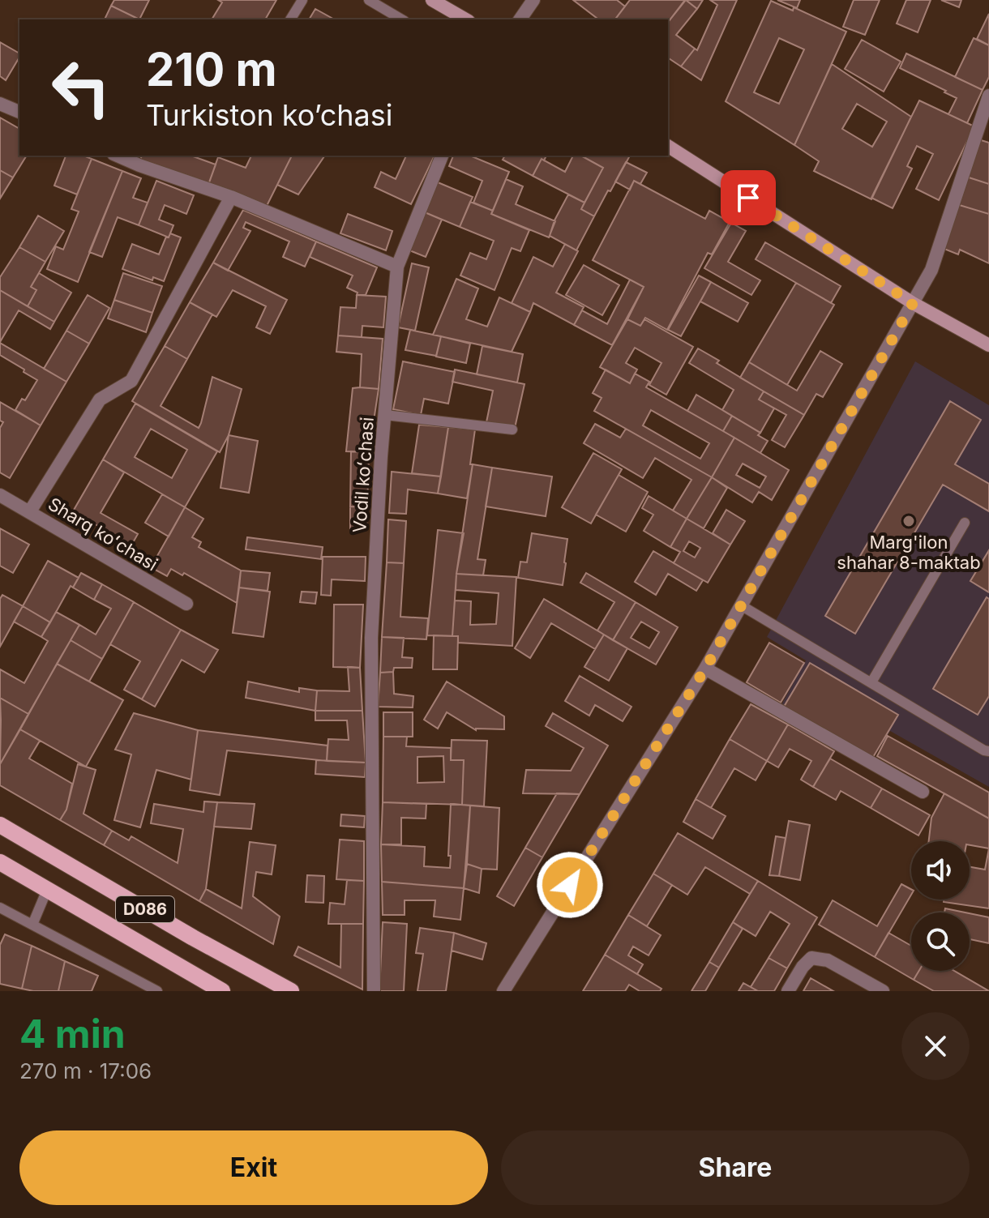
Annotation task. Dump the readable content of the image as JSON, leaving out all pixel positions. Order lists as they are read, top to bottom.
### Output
{
  "streets": {
    "main road": ["D086"],
    "street": ["Vodil koʻchasi", "Sharq koʻchasi"]
  },
  "places": ["Marg'ilon shahar 8-maktab"],
  "page": {
    "turn": ["210 m", "Turkiston ko’chasi"],
    "heading": ["4 min", "270 m · 17:06"],
    "buttons": ["Exit", "Share"]
  }
}
